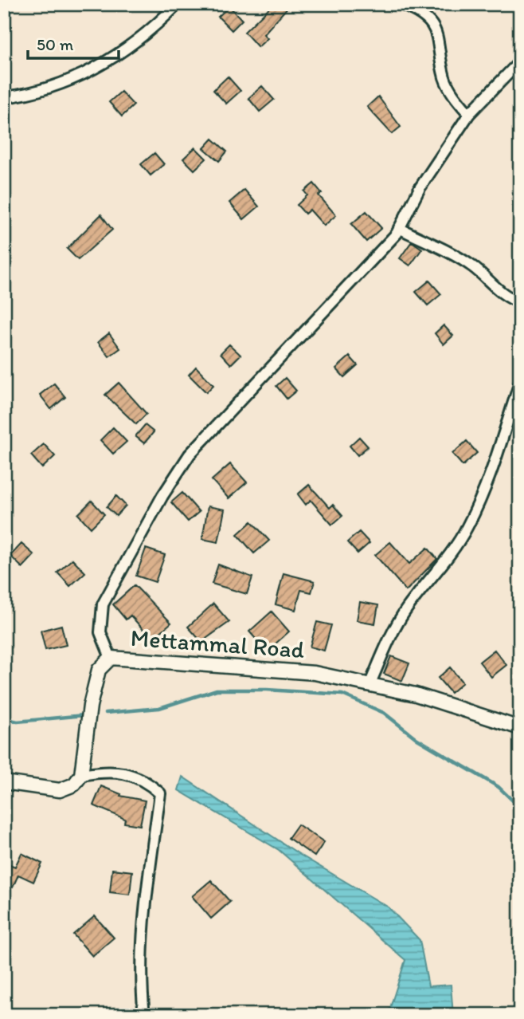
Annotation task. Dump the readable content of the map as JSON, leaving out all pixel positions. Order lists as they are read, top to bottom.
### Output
{
  "streets": {
    "main road": ["Mettammal Road"]
  },
  "scale_bar": "50 m"
}
